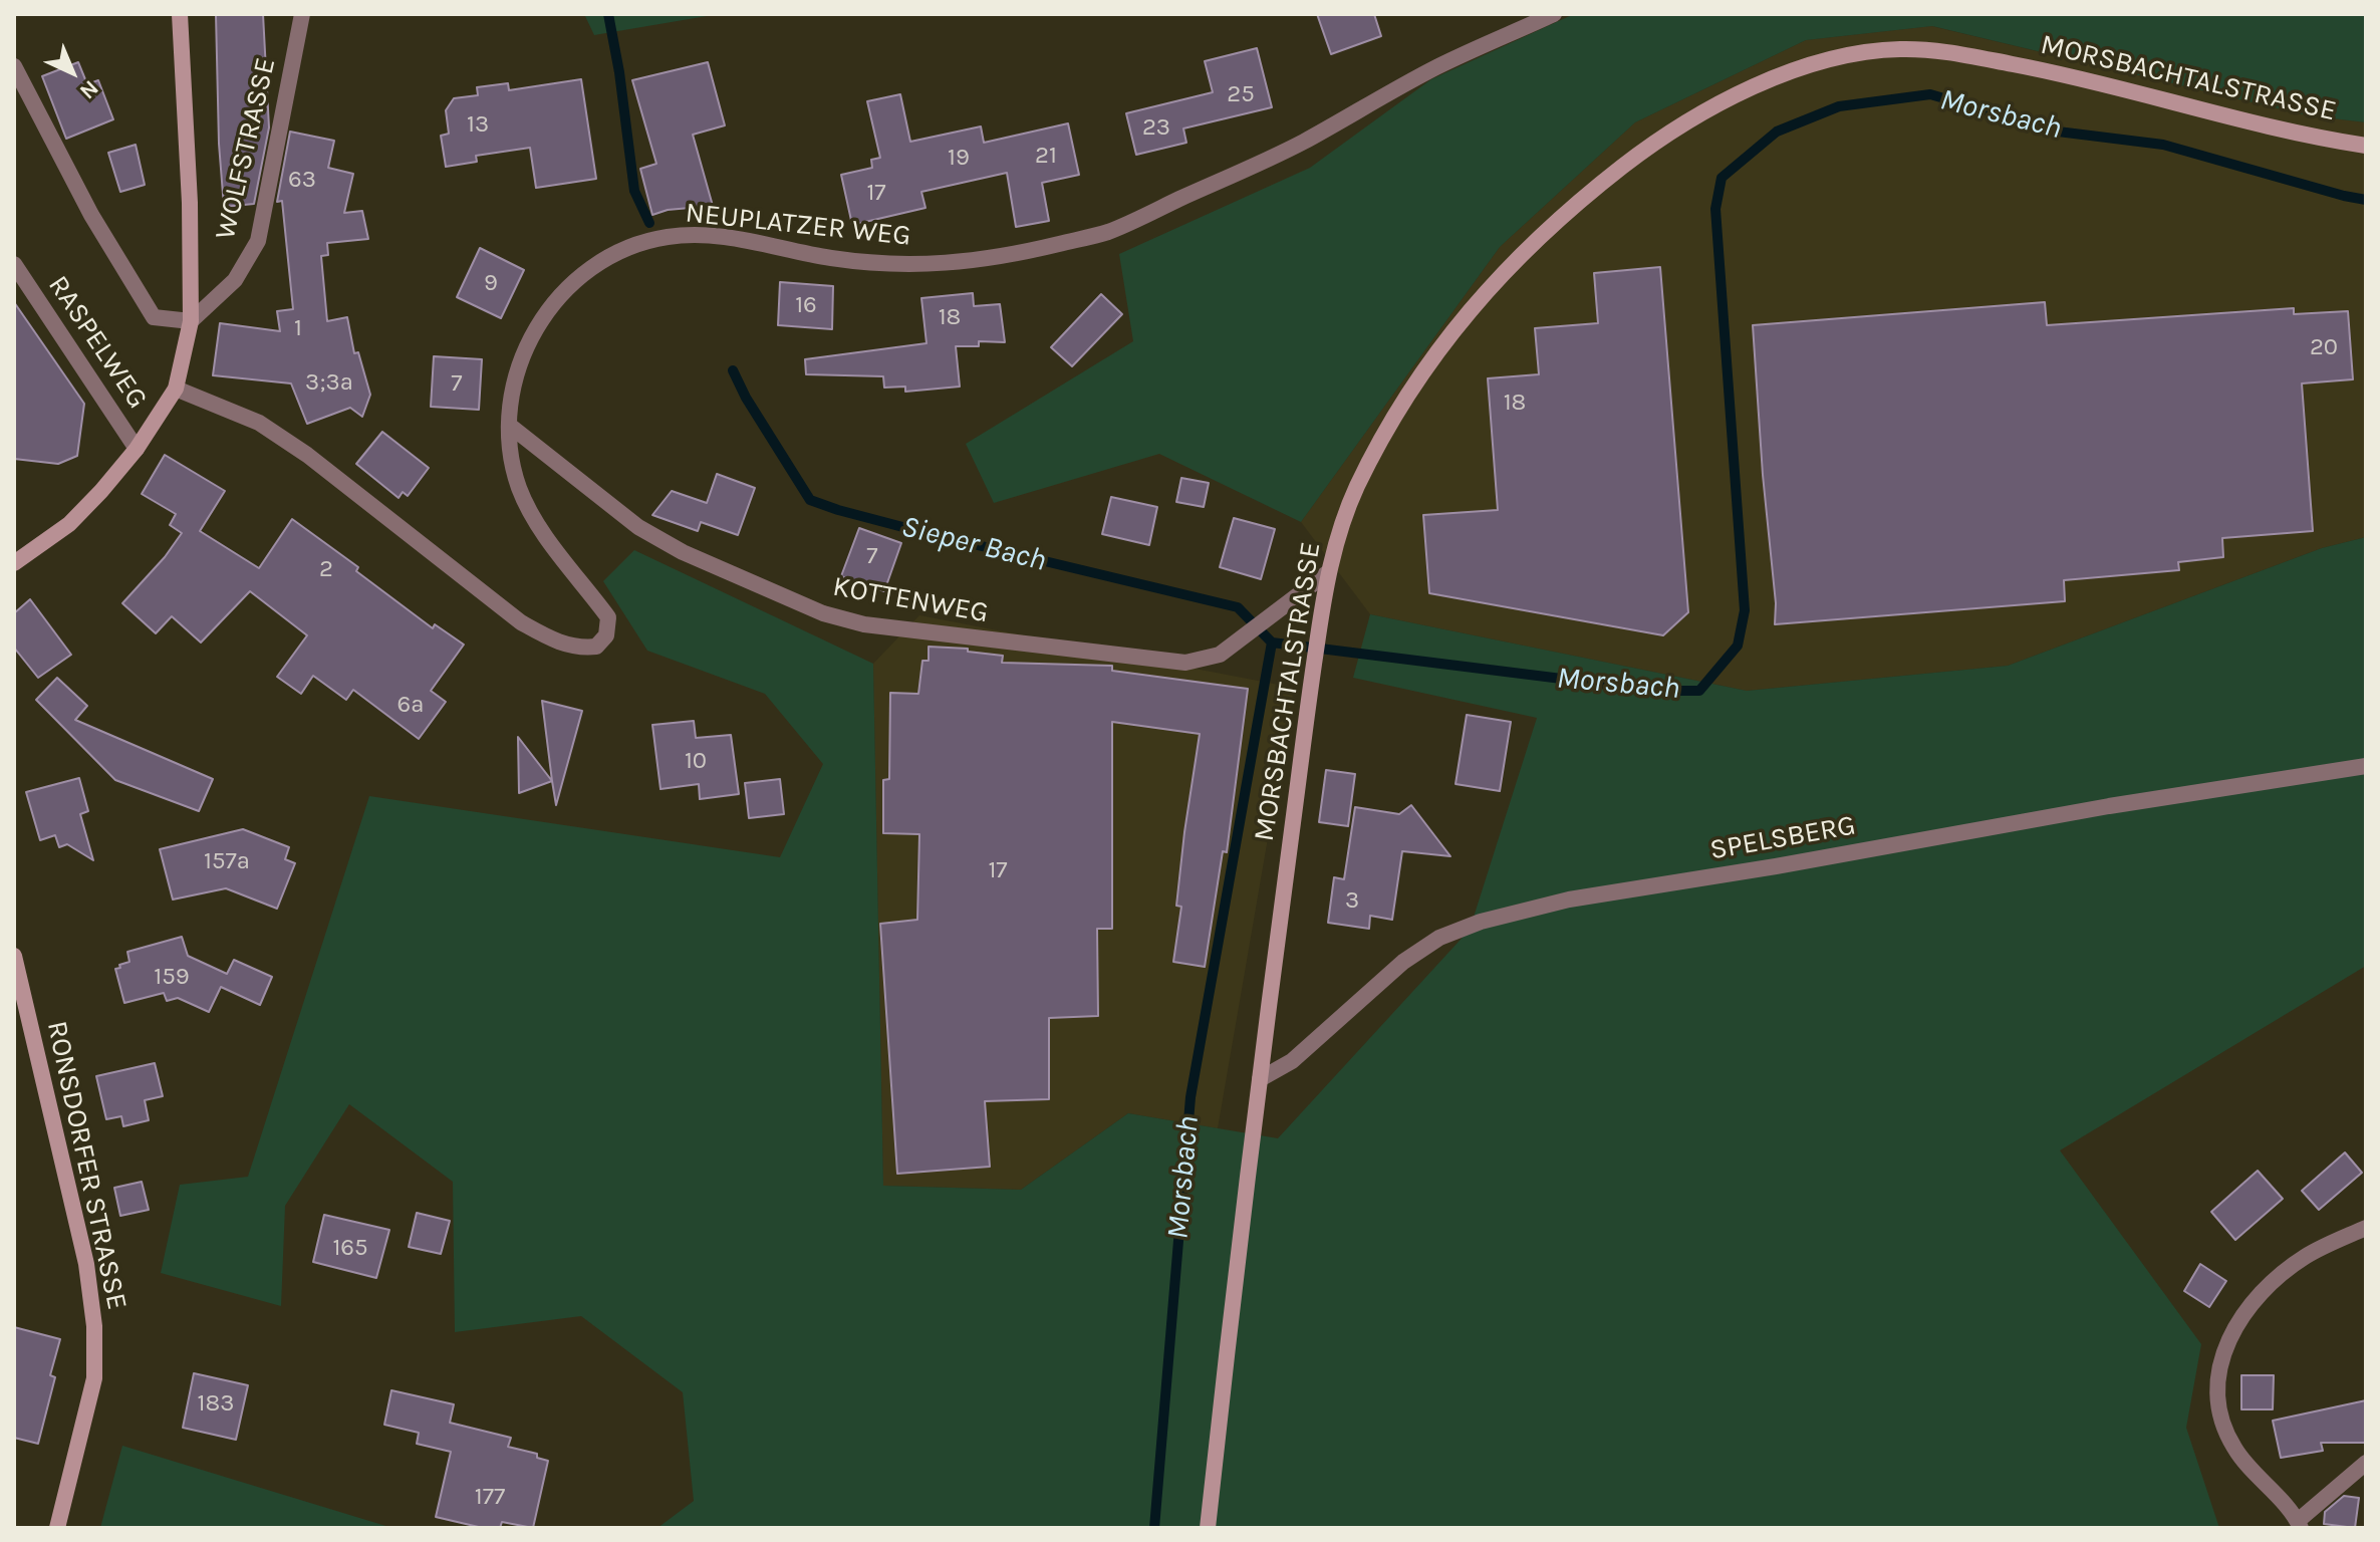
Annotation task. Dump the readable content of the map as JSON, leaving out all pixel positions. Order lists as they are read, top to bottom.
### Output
{
  "streets": {
    "main road": ["MORSBACHTALSTRASSE", "RONSDORFER STRASSE"],
    "street": [
      "WOLFSTRASSE",
      "NEUPLATZER WEG",
      "RASPELWEG",
      "KOTTENWEG",
      "SPELSBERG"
    ]
  },
  "crossings": [
    ["MORSBACHTALSTRASSE", "KOTTENWEG"],
    ["MORSBACHTALSTRASSE", "SPELSBERG"],
    ["NEUPLATZER WEG", "KOTTENWEG"]
  ],
  "water": ["Morsbach", "Sieper Bach"],
  "house_numbers": [
    "25",
    "13",
    "23",
    "21",
    "19",
    "63",
    "17",
    "9",
    "16",
    "18",
    "1",
    "20",
    "3;3a",
    "7",
    "18",
    "7",
    "2",
    "6a",
    "10",
    "157a",
    "17",
    "3",
    "159",
    "165",
    "183",
    "177"
  ],
  "north": "bottom right"
}
